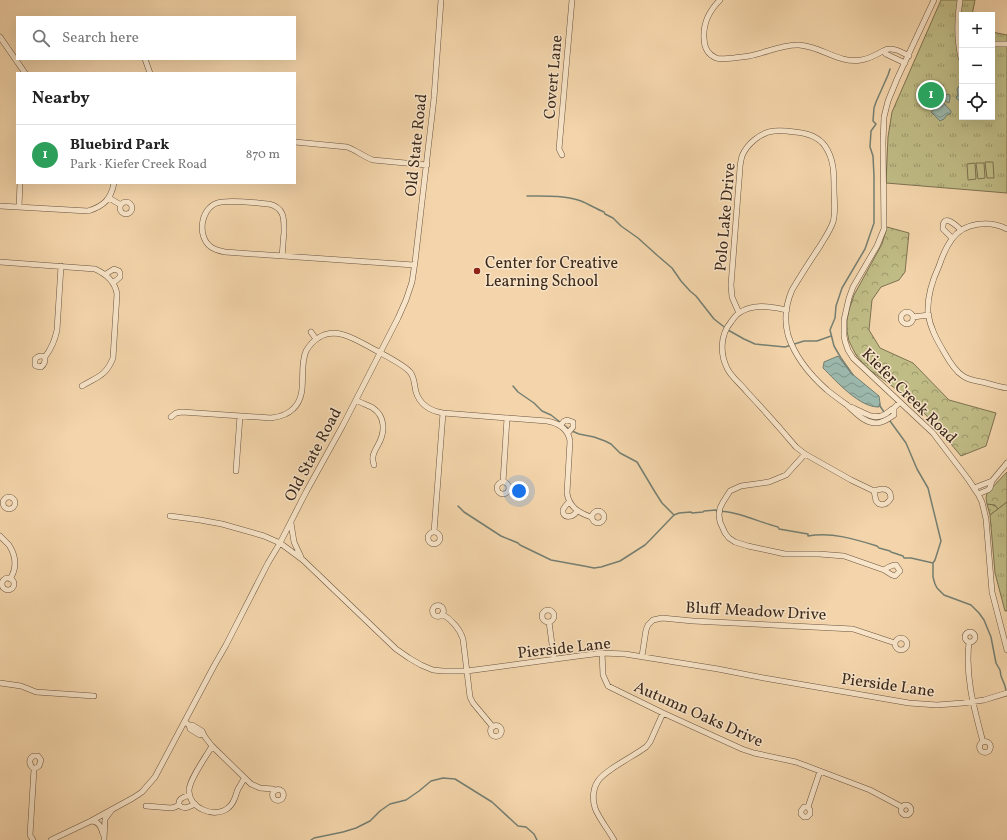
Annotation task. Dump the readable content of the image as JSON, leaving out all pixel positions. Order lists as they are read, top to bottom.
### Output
{
  "streets": {
    "street": [
      "Covert Lane",
      "Old State Road",
      "Polo Lake Drive",
      "Kiefer Creek Road",
      "Bluff Meadow Drive",
      "Pierside Lane",
      "Autumn Oaks Drive"
    ]
  },
  "crossings": [
    ["Old State Road", "Pierside Lane"],
    ["Polo Lake Drive", "Kiefer Creek Road"],
    ["Bluff Meadow Drive", "Pierside Lane"],
    ["Pierside Lane", "Autumn Oaks Drive"]
  ],
  "places": ["Center for Creative Learning School"],
  "page": {
    "map_buttons": ["+", "−"],
    "search": "Search here",
    "heading": "Nearby",
    "pins": "1",
    "list": [
      {
        "mark": "1",
        "name": "Bluebird Park",
        "note": "Park · Kiefer Creek Road",
        "value": "870 m"
      }
    ]
  }
}
